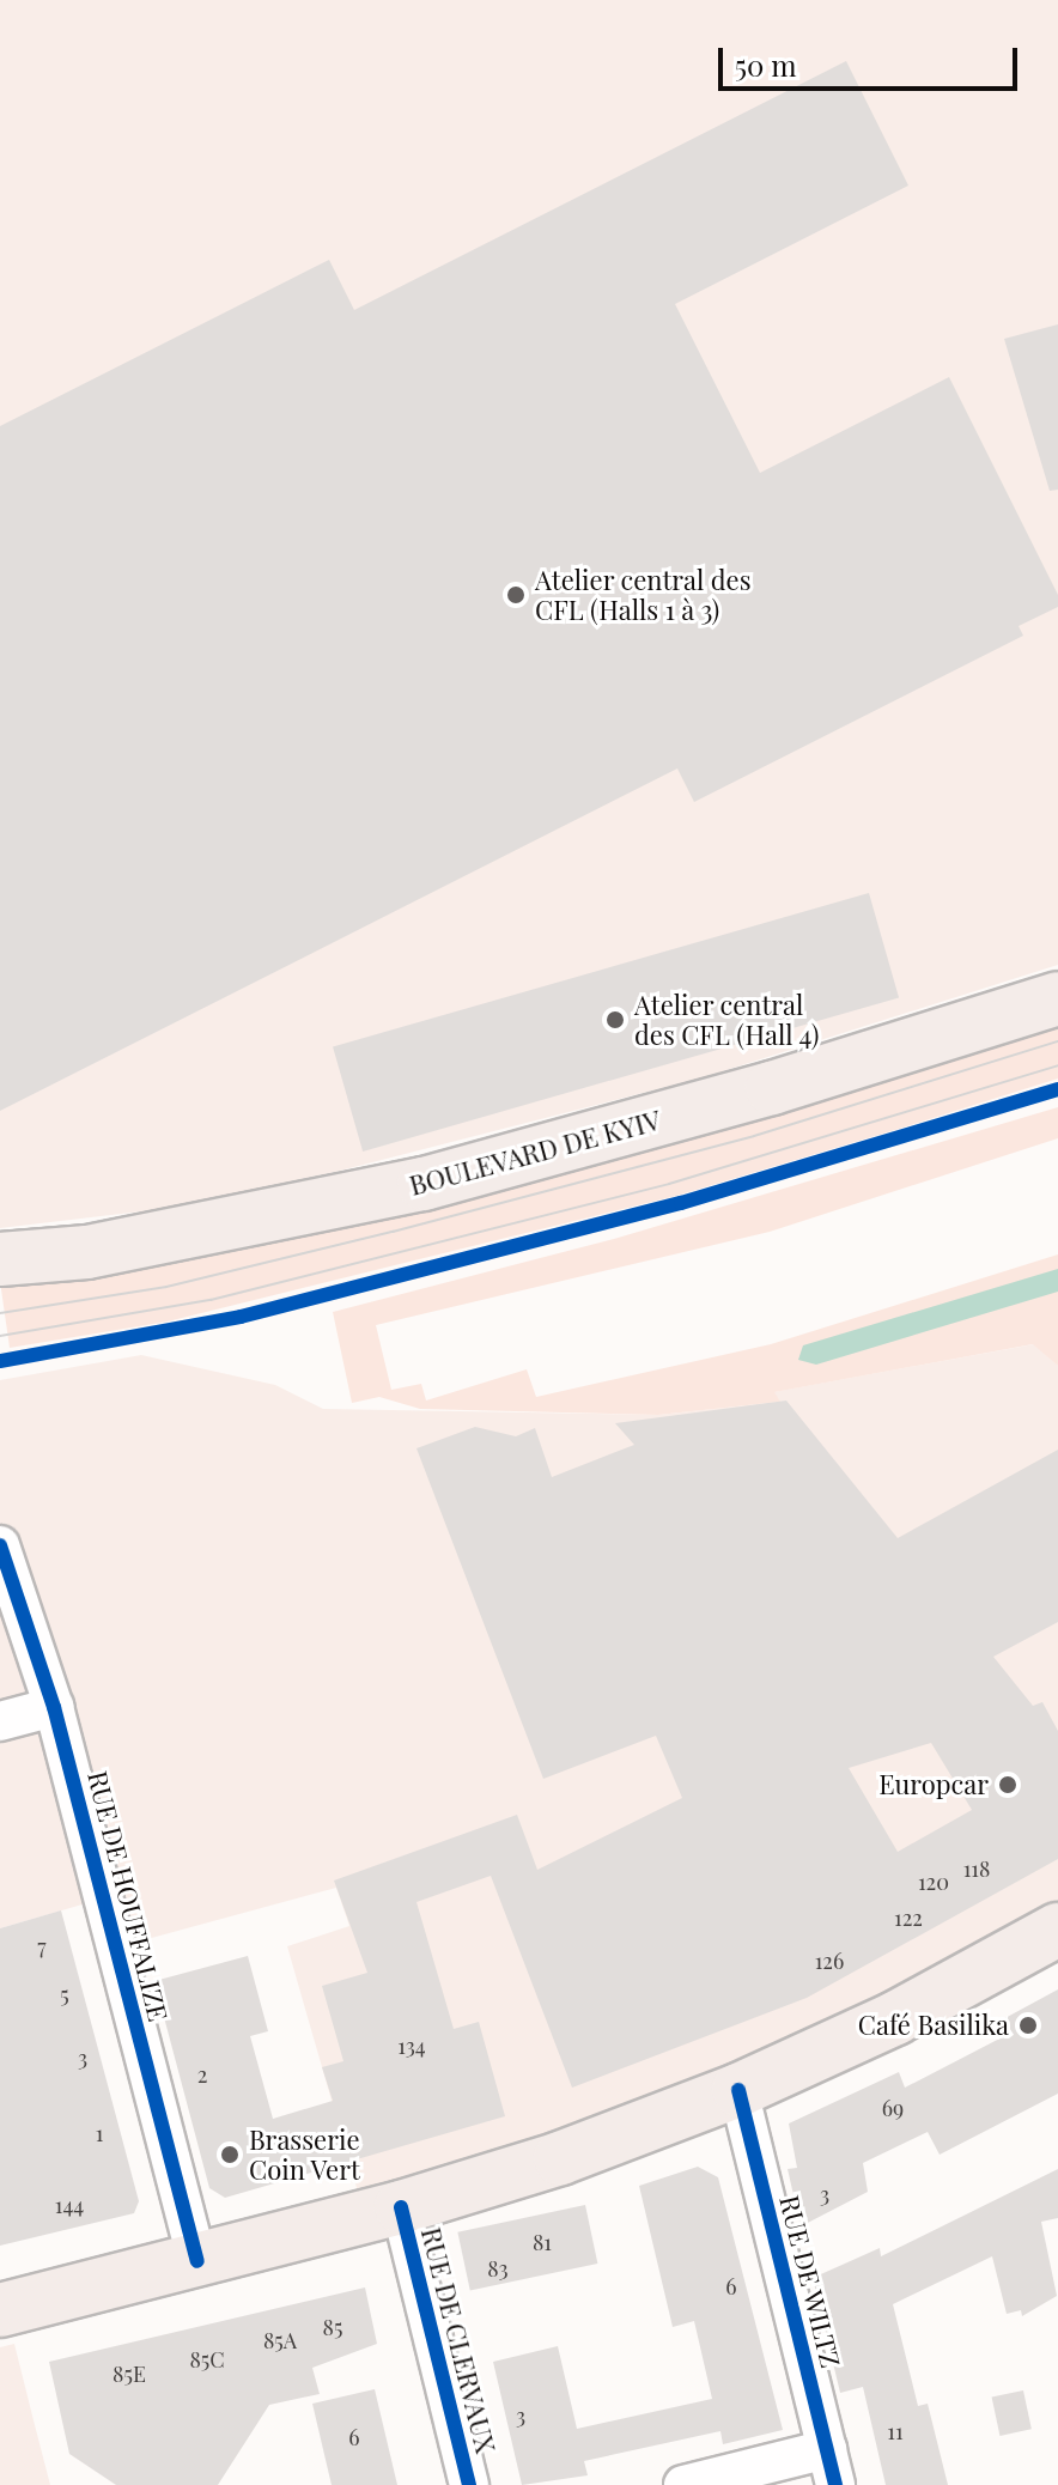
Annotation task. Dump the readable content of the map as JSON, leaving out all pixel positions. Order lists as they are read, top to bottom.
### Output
{
  "streets": {
    "main road": ["BOULEVARD DE KYIV"],
    "street": ["RUE DE HOUFFALIZE", "RUE DE WILTZ", "RUE DE CLERVAUX"]
  },
  "places": [
    "Atelier central des CFL (Halls 1 à 3)",
    "Atelier central des CFL (Hall 4)",
    "Europcar",
    "Café Basilika",
    "Brasserie Coin Vert"
  ],
  "house_numbers": [
    "118",
    "120",
    "122",
    "7",
    "126",
    "5",
    "134",
    "3",
    "2",
    "69",
    "1",
    "3",
    "144",
    "81",
    "83",
    "6",
    "85",
    "85A",
    "85C",
    "85E",
    "3",
    "11",
    "6"
  ],
  "scale_bar": "50 m"
}
